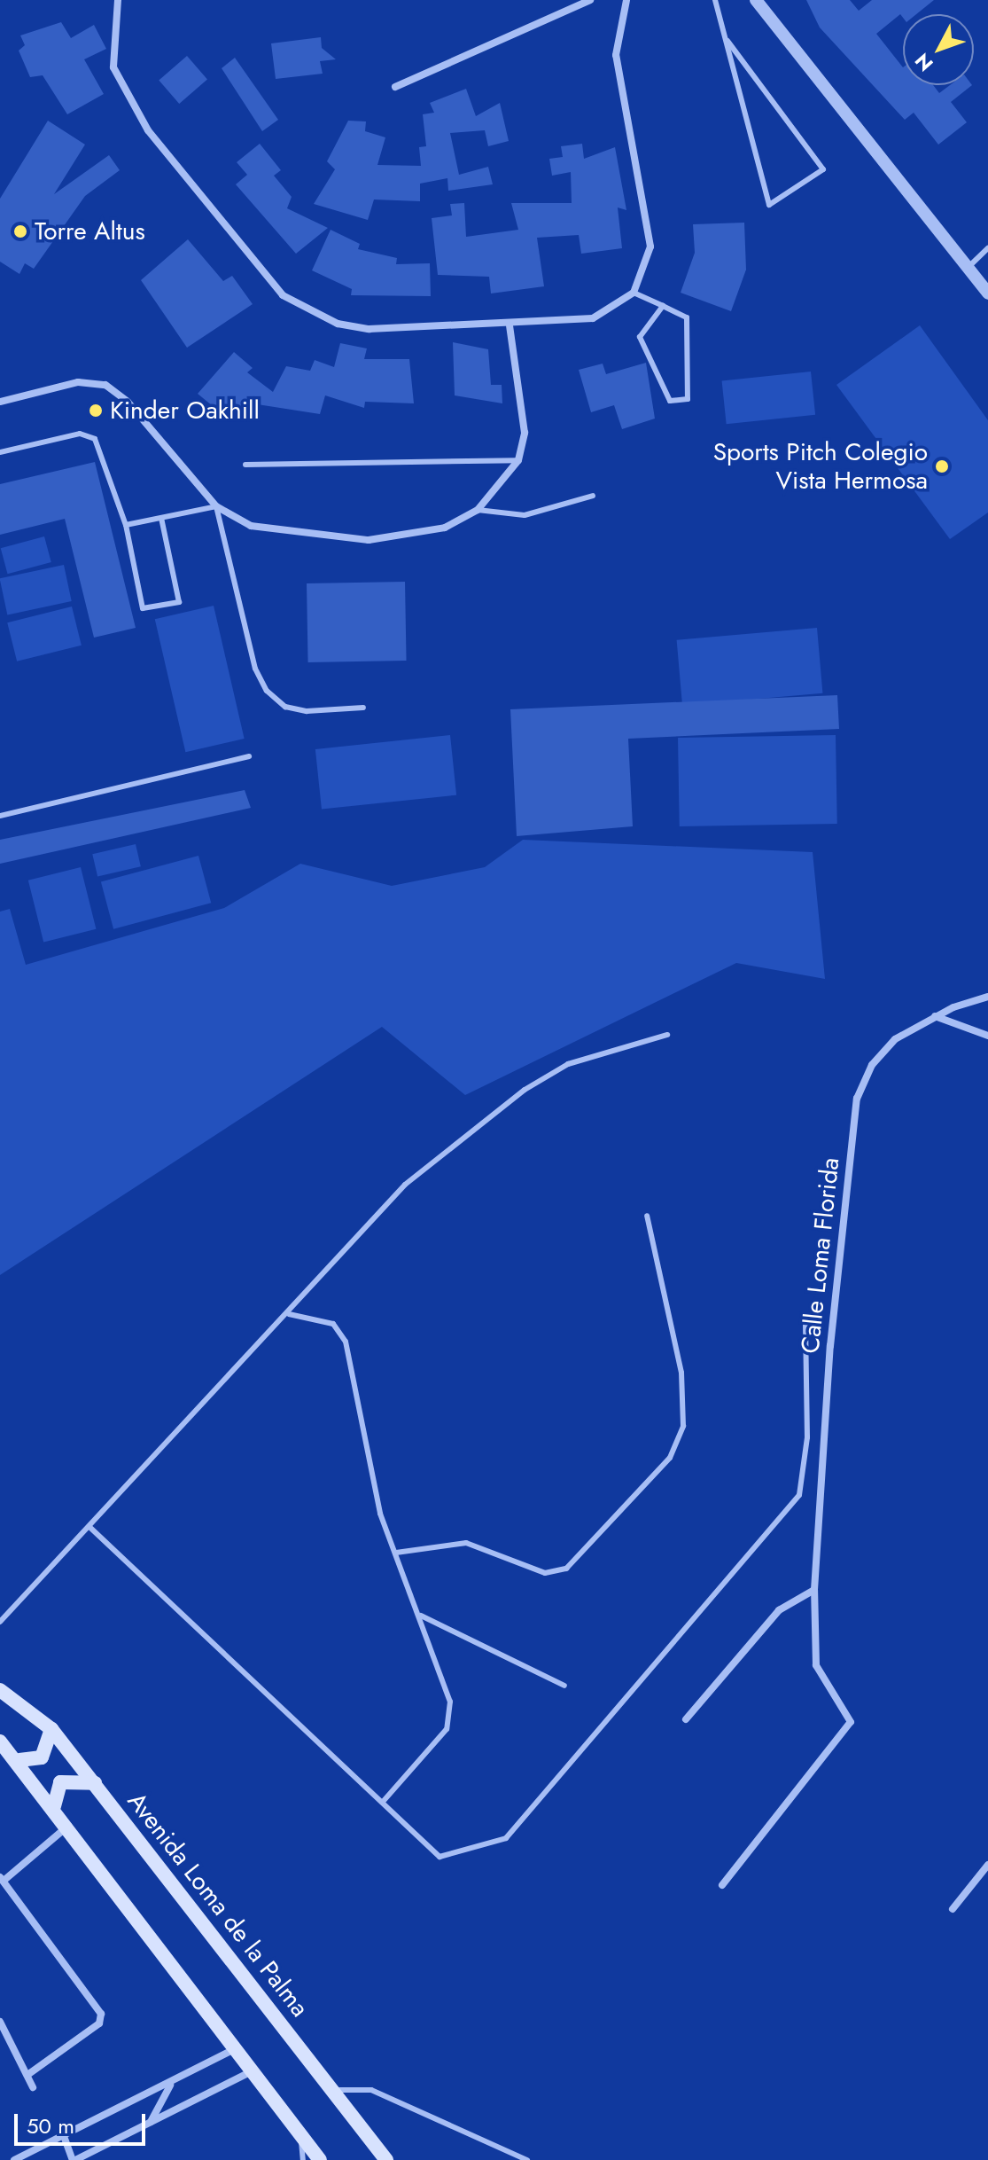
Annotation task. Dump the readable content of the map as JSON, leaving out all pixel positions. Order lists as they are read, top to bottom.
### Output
{
  "streets": {
    "main road": ["Avenida Loma de la Palma"],
    "street": ["Calle Loma Florida"]
  },
  "places": ["Torre Altus", "Kinder Oakhill", "Sports Pitch Colegio Vista Hermosa"],
  "scale_bar": "50 m",
  "north": "bottom left"
}
